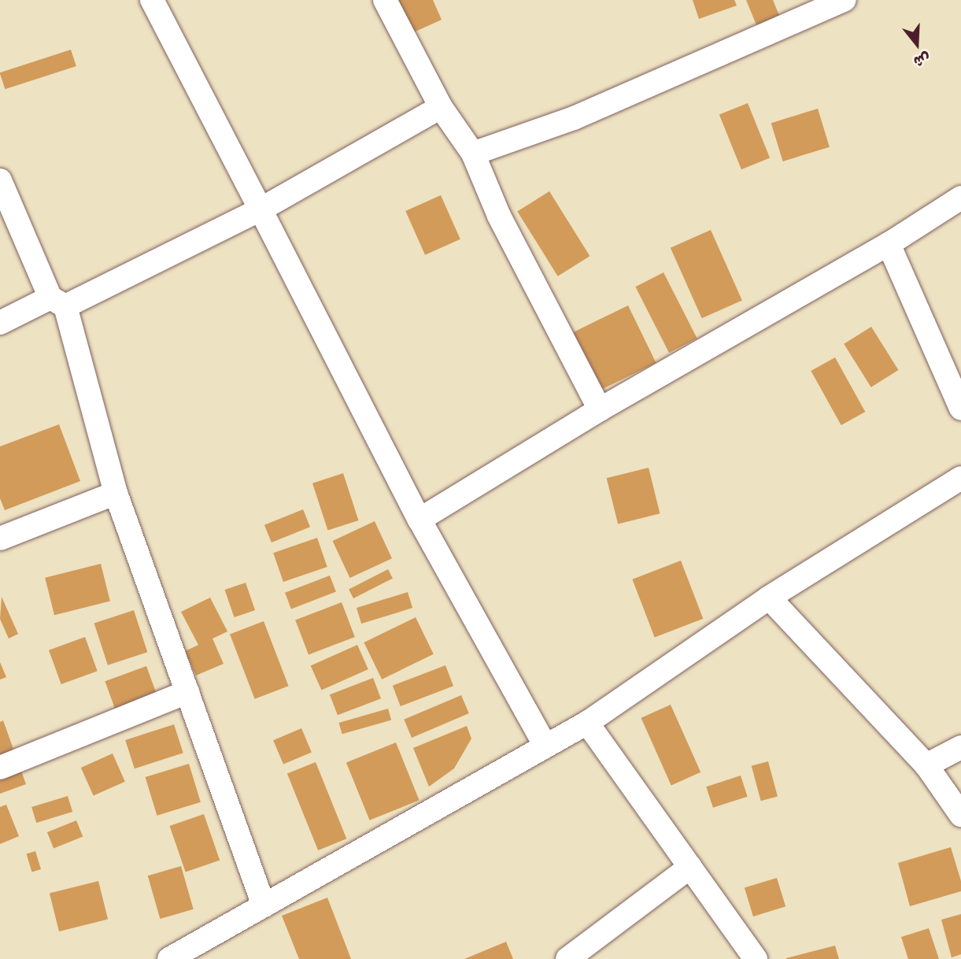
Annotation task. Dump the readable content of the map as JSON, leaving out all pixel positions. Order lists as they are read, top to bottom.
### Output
{
  "north": "bottom"
}
